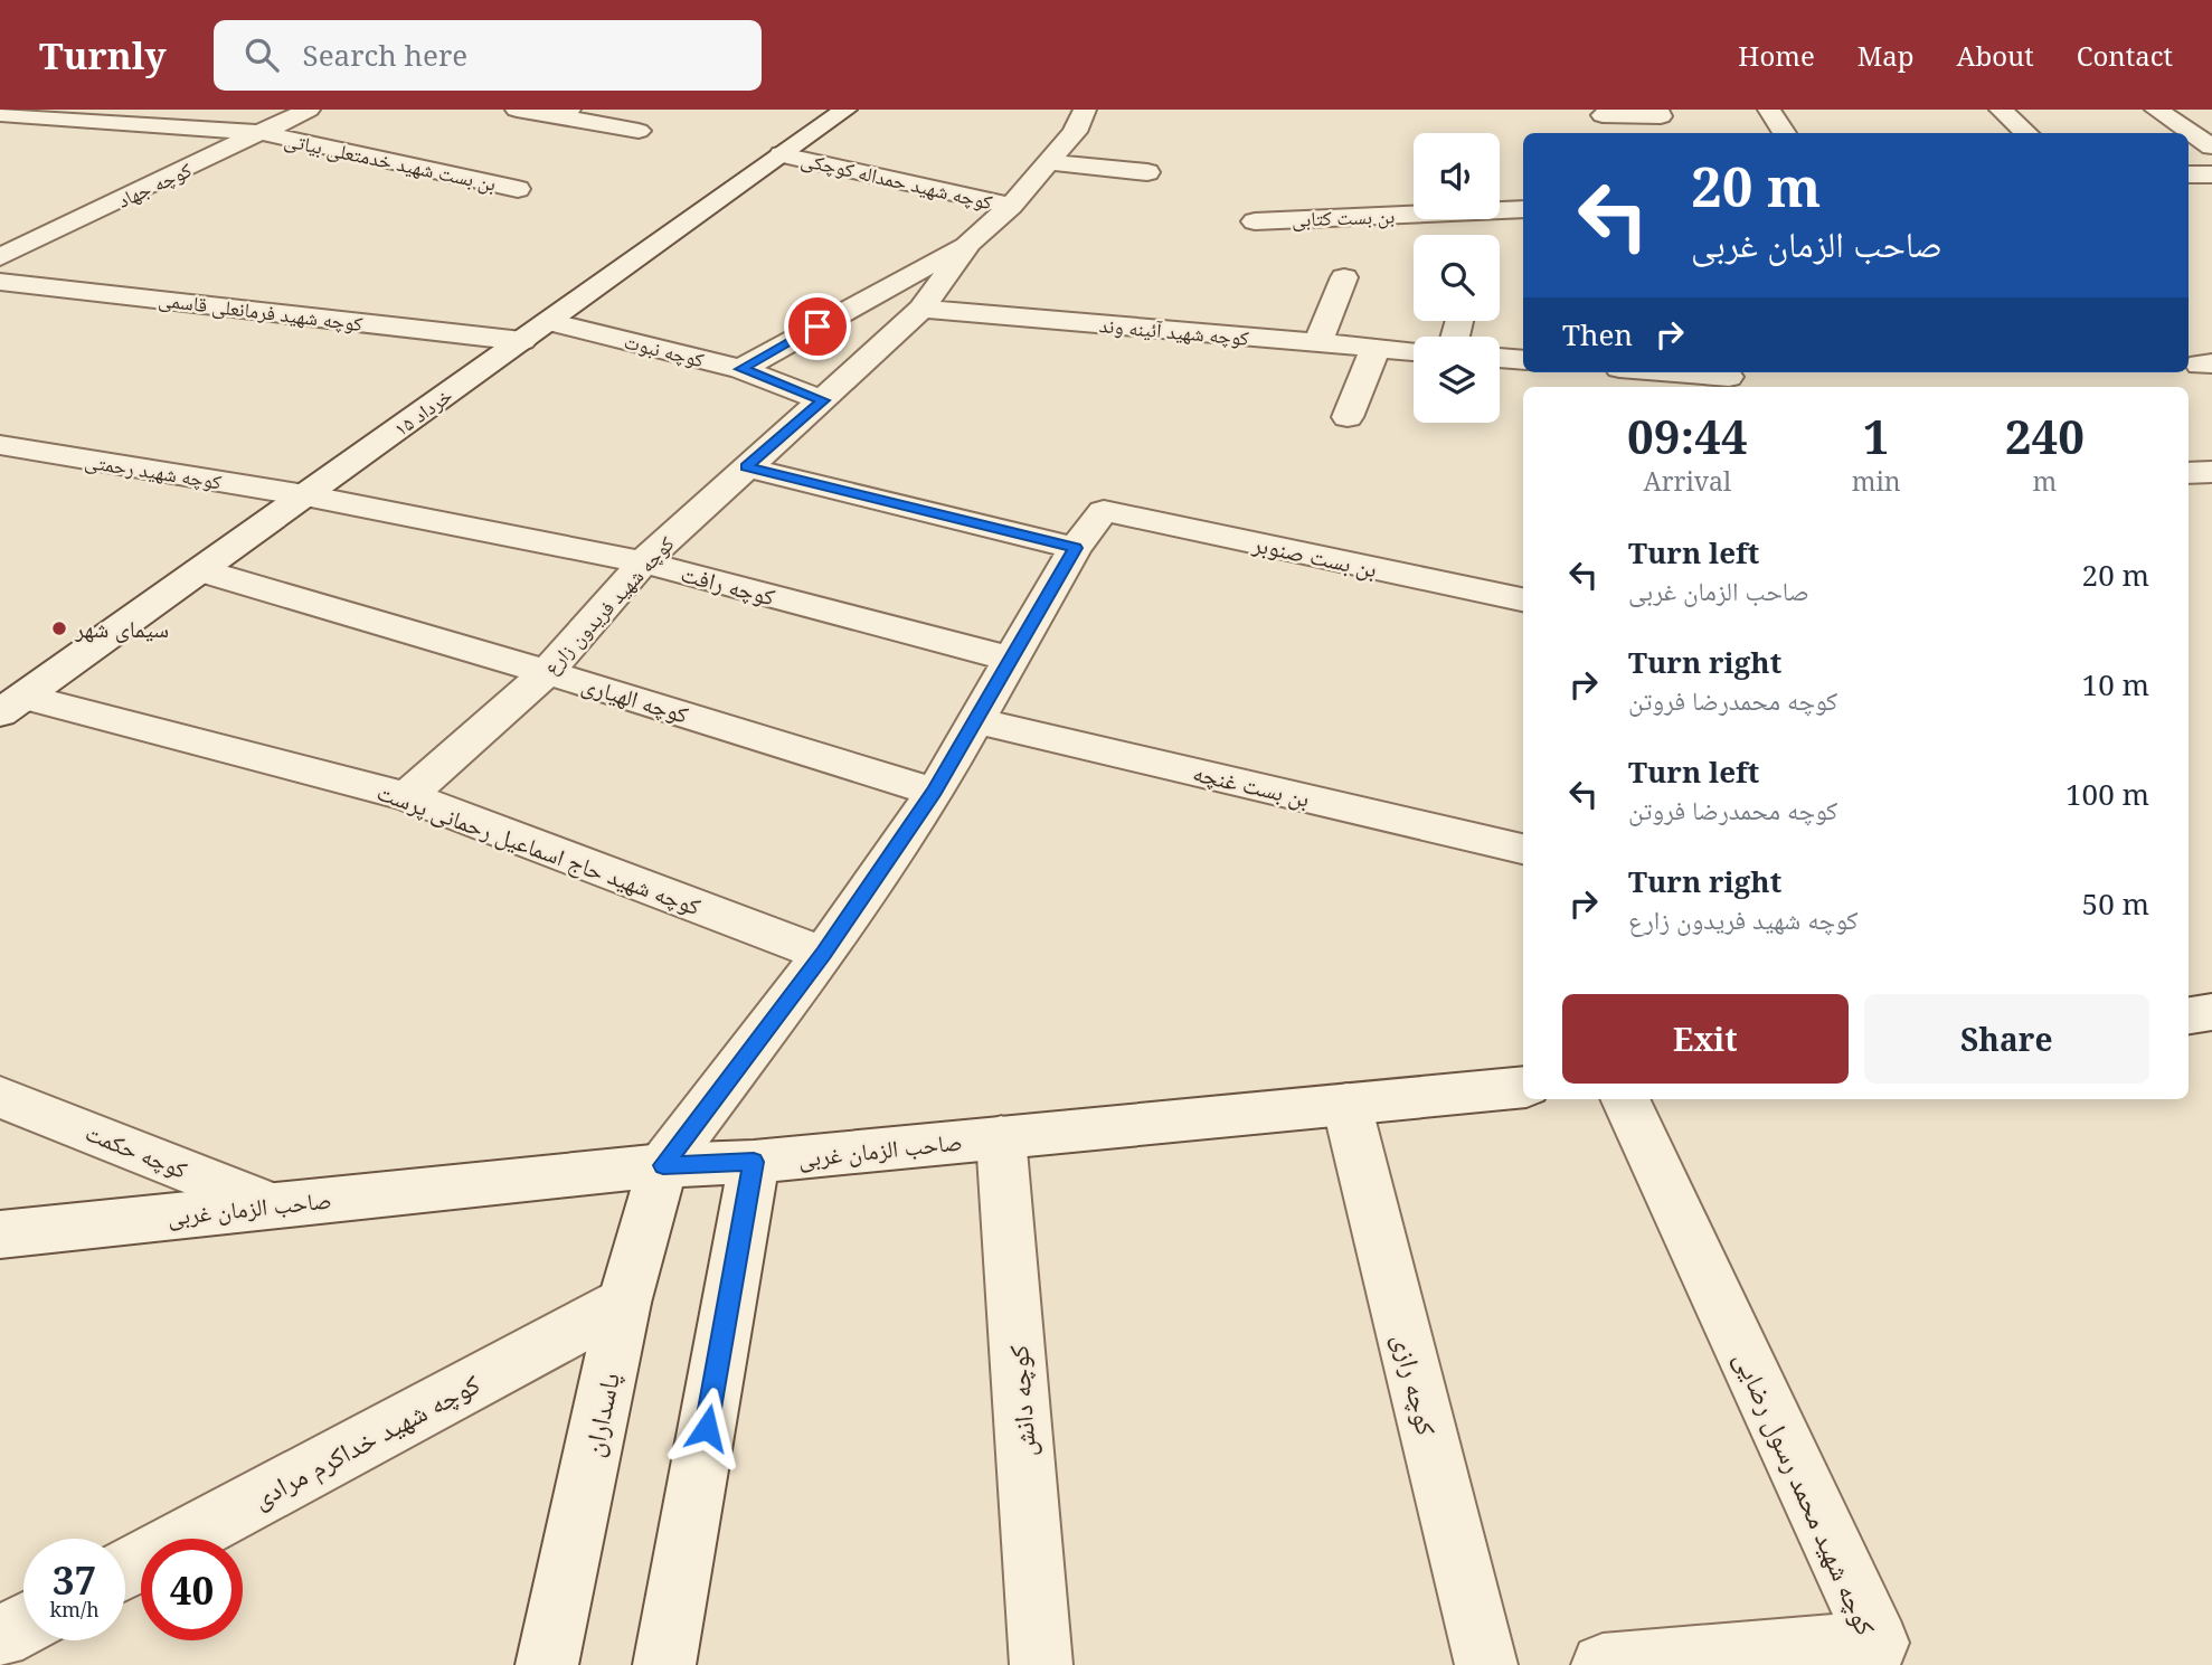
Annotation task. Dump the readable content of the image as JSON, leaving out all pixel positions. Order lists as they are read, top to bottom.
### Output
{
  "streets": {
    "street": [
      "بن بست شهید خدمتعلی بیاتی",
      "کوچه شهید حمداله کوچکی",
      "کوچه جهاد",
      "بن بست کتابی",
      "کوچه شهید فرمانعلی قاسمی",
      "کوچه شهید آئینه وند",
      "کوچه نبوت",
      "۱۵ خرداد",
      "کوچه شهید رحمتی",
      "بن بست صنوبر",
      "کوچه رافت",
      "کوچه شهید فریدون زارع",
      "کوچه الهیاری",
      "بن بست غنچه",
      "کوچه شهید حاج اسماعیل رحمانی پرست",
      "صاحب الزمان غربی",
      "کوچه حکمت",
      "کوچه رازی",
      "کوچه دانش",
      "پاسداران",
      "کوچه شهید خداکرم مرادی",
      "کوچه شهید محمد رسول رضایی"
    ]
  },
  "crossings": [
    ["بن بست شهید خدمتعلی بیاتی", "کوچه جهاد"],
    ["کوچه شهید حمداله کوچکی", "۱۵ خرداد"],
    ["کوچه شهید حمداله کوچکی", "کوچه شهید فریدون زارع"],
    ["کوچه شهید فرمانعلی قاسمی", "۱۵ خرداد"],
    ["کوچه شهید آئینه وند", "کوچه شهید فریدون زارع"],
    ["کوچه نبوت", "۱۵ خرداد"],
    ["کوچه نبوت", "کوچه شهید فریدون زارع"],
    ["۱۵ خرداد", "کوچه شهید رحمتی"],
    ["۱۵ خرداد", "کوچه رافت"],
    ["۱۵ خرداد", "کوچه الهیاری"],
    ["۱۵ خرداد", "کوچه شهید حاج اسماعیل رحمانی پرست"],
    ["کوچه شهید رحمتی", "کوچه رافت"],
    ["کوچه رافت", "کوچه شهید فریدون زارع"],
    ["کوچه شهید فریدون زارع", "کوچه الهیاری"],
    ["کوچه شهید فریدون زارع", "کوچه شهید حاج اسماعیل رحمانی پرست"],
    ["صاحب الزمان غربی", "کوچه حکمت"],
    ["صاحب الزمان غربی", "کوچه رازی"],
    ["صاحب الزمان غربی", "کوچه دانش"],
    ["صاحب الزمان غربی", "پاسداران"],
    ["پاسداران", "کوچه شهید خداکرم مرادی"]
  ],
  "places": ["سیمای شهر"],
  "page": {
    "header": "Turnly",
    "search": "Search here",
    "nav": [
      "Home",
      "Map",
      "About",
      "Contact"
    ],
    "turn": ["20 m", "صاحب الزمان غربی"],
    "then": "Then",
    "eta": [
      "09:44",
      "Arrival",
      "1",
      "min",
      "240",
      "m"
    ],
    "list": [
      {
        "name": "Turn left",
        "note": "صاحب الزمان غربی",
        "value": "20 m"
      },
      {
        "name": "Turn right",
        "note": "کوچه محمدرضا فروتن",
        "value": "10 m"
      },
      {
        "name": "Turn left",
        "note": "کوچه محمدرضا فروتن",
        "value": "100 m"
      },
      {
        "name": "Turn right",
        "note": "کوچه شهید فریدون زارع",
        "value": "50 m"
      }
    ],
    "buttons": ["Exit", "Share"],
    "speed": "37 km/h",
    "limit": "40"
  }
}
